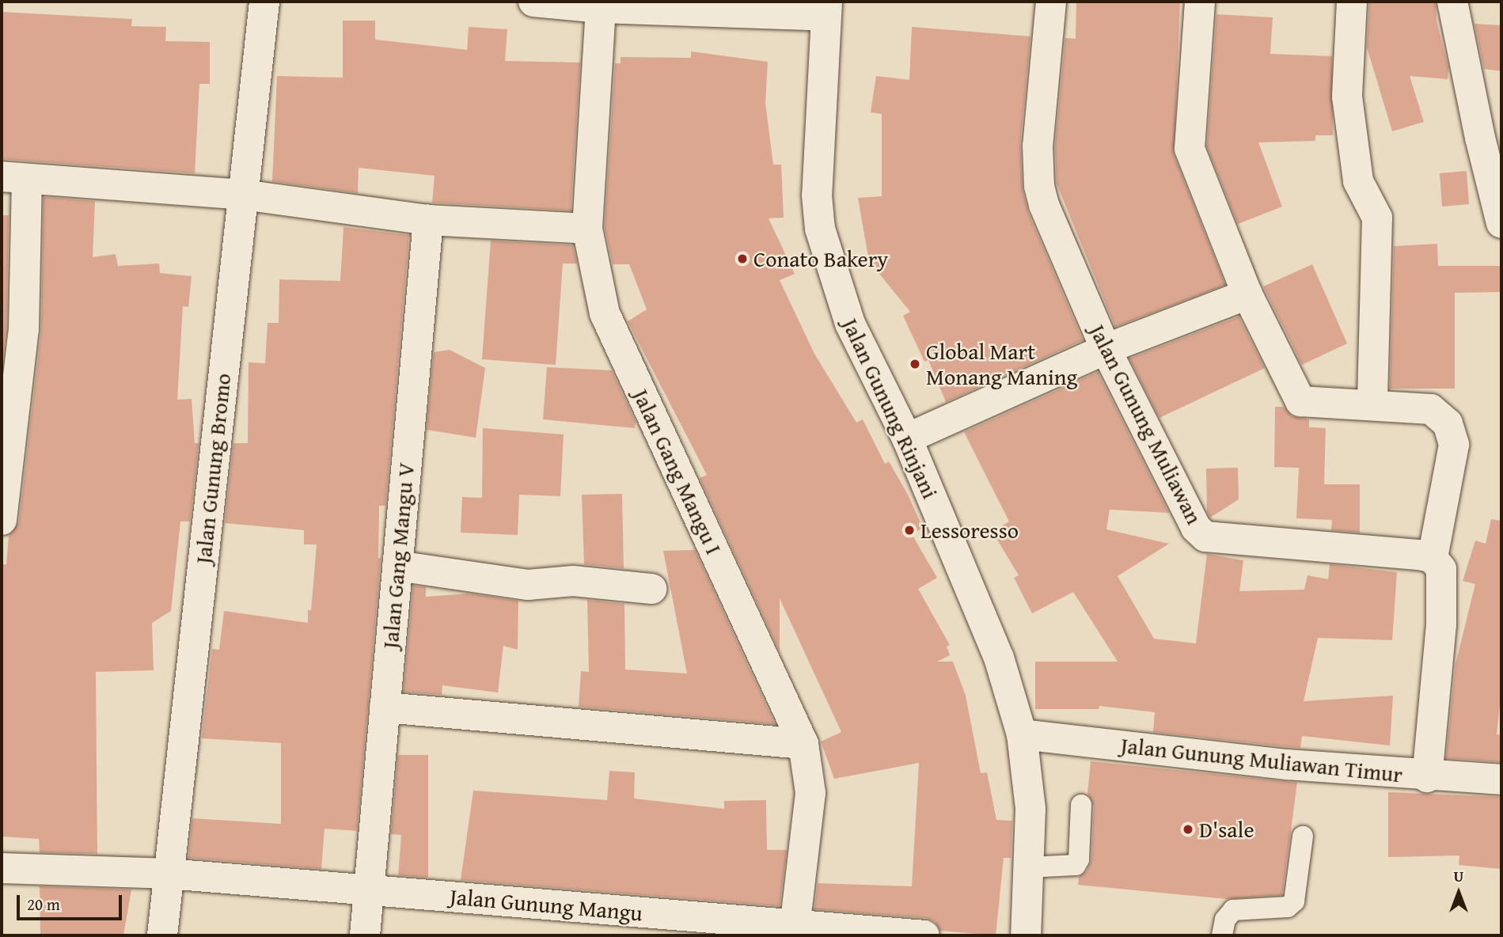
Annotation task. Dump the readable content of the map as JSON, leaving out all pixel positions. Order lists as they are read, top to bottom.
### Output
{
  "streets": {
    "street": [
      "Jalan Gunung Rinjani",
      "Jalan Gunung Muliawan",
      "Jalan Gunung Bromo",
      "Jalan Gang Mangu I",
      "Jalan Gang Mangu V",
      "Jalan Gunung Muliawan Timur",
      "Jalan Gunung Mangu"
    ]
  },
  "crossings": [
    ["Jalan Gunung Rinjani", "Jalan Gunung Muliawan Timur"],
    ["Jalan Gunung Bromo", "Jalan Gunung Mangu"],
    ["Jalan Gang Mangu I", "Jalan Gunung Mangu"],
    ["Jalan Gang Mangu V", "Jalan Gunung Mangu"]
  ],
  "places": [
    "Conato Bakery",
    "Global Mart Monang Maning",
    "Lessoresso",
    "D'sale"
  ],
  "scale_bar": "20 m",
  "north": "top"
}
